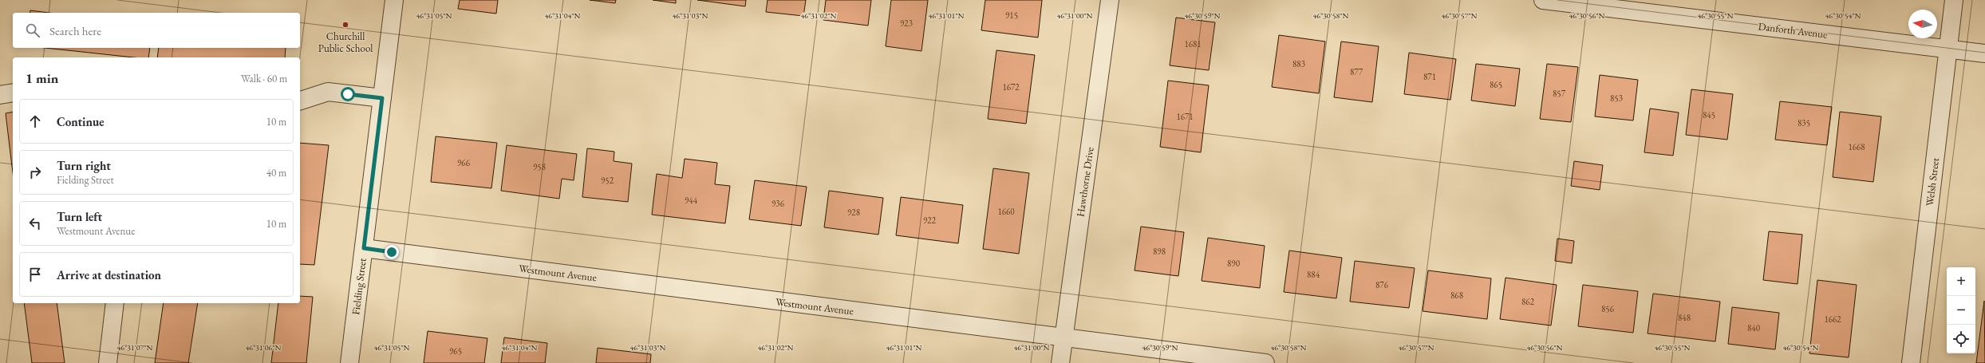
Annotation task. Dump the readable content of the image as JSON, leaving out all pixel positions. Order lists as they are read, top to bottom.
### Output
{
  "streets": {
    "street": [
      "Danforth Avenue",
      "Hawthorne Drive",
      "Welsh Street",
      "Westmount Avenue",
      "Fielding Street"
    ]
  },
  "crossings": [
    ["Danforth Avenue", "Welsh Street"],
    ["Hawthorne Drive", "Westmount Avenue"],
    ["Westmount Avenue", "Fielding Street"]
  ],
  "places": ["Churchill Public School"],
  "house_numbers": [
    "915",
    "923",
    "1681",
    "883",
    "877",
    "871",
    "865",
    "1672",
    "857",
    "853",
    "845",
    "1671",
    "835",
    "1668",
    "966",
    "958",
    "952",
    "944",
    "936",
    "1660",
    "928",
    "922",
    "898",
    "890",
    "884",
    "876",
    "868",
    "862",
    "856",
    "848",
    "1662",
    "840",
    "965"
  ],
  "north": "left",
  "page": {
    "search": "Search here",
    "heading": ["1 min", "Walk · 60 m"],
    "list": [
      ["Continue", "10 m"],
      ["Turn right", "Fielding Street", "40 m"],
      ["Turn left", "Westmount Avenue", "10 m"],
      "Arrive at destination"
    ],
    "map_buttons": ["+", "−"]
  },
  "coordinates": [
    "46°31'05\"N",
    "46°31'04\"N",
    "46°31'03\"N",
    "46°31'02\"N",
    "46°31'01\"N",
    "46°31'00\"N",
    "46°30'59\"N",
    "46°30'58\"N",
    "46°30'57\"N",
    "46°30'56\"N",
    "46°30'55\"N",
    "46°30'54\"N",
    "46°31'07\"N",
    "46°31'06\"N"
  ]
}
